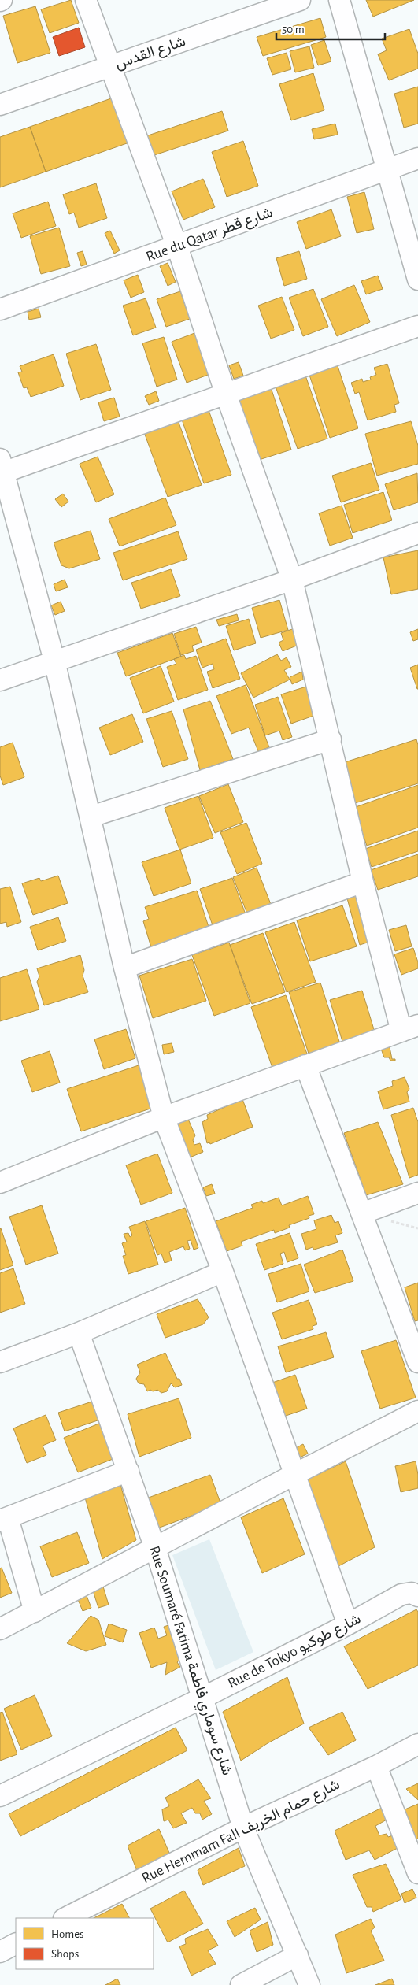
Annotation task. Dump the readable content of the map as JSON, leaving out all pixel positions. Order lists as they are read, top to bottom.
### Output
{
  "streets": {
    "street": [
      "شارع القدس",
      "Rue du Qatar شارع قطر",
      "Rue de Tokyo شارع طوكيو",
      "Rue Soumaré Fatima شارع سوماري فاطمة",
      "Rue Hemmam Fall شارع حمام الخريف"
    ]
  },
  "crossings": [
    ["Rue de Tokyo شارع طوكيو", "Rue Soumaré Fatima شارع سوماري فاطمة"],
    ["Rue Soumaré Fatima شارع سوماري فاطمة", "Rue Hemmam Fall شارع حمام الخريف"]
  ],
  "legend": ["Homes", "Shops"],
  "scale_bar": "50 m"
}
